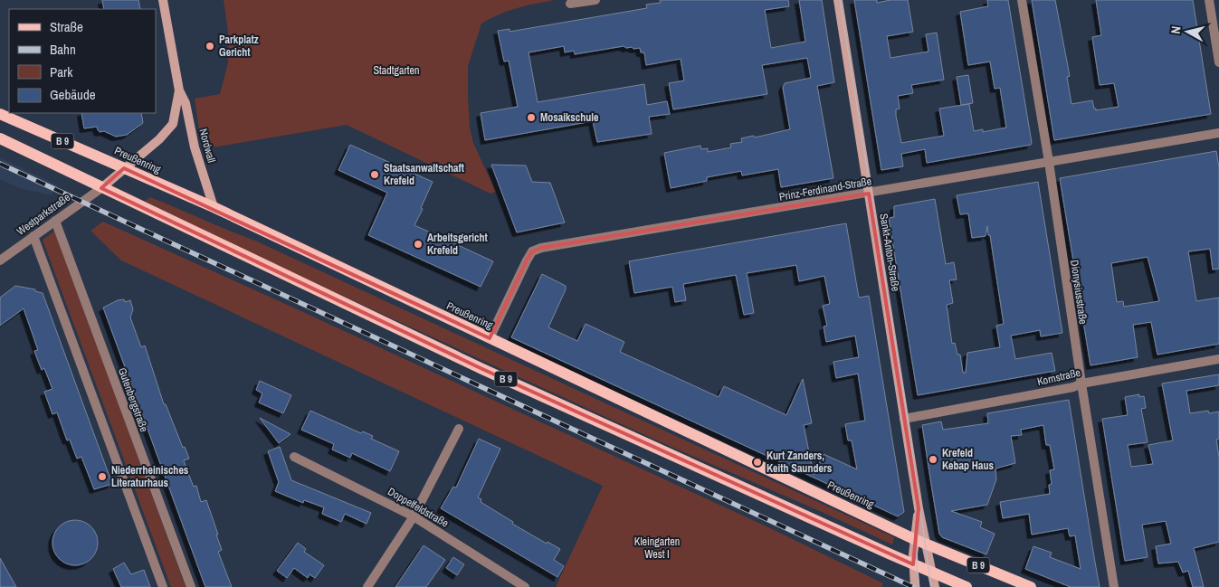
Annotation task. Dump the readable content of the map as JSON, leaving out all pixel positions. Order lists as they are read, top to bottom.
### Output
{
  "streets": {
    "main road": ["B 9", "Preußenring"],
    "street": [
      "Nordwall",
      "Prinz-Ferdinand-Straße",
      "Westparkstraße",
      "Sankt-Anton-Straße",
      "Dionysiusstraße",
      "Kornstraße",
      "Gutenbergstraße",
      "Doppelfeldstraße"
    ]
  },
  "crossings": [
    ["B 9", "Nordwall"],
    ["B 9", "Preußenring"],
    ["B 9", "Westparkstraße"],
    ["B 9", "Sankt-Anton-Straße"],
    ["Nordwall", "Preußenring"],
    ["Nordwall", "Westparkstraße"],
    ["Preußenring", "Prinz-Ferdinand-Straße"],
    ["Preußenring", "Sankt-Anton-Straße"],
    ["Prinz-Ferdinand-Straße", "Sankt-Anton-Straße"],
    ["Prinz-Ferdinand-Straße", "Dionysiusstraße"],
    ["Westparkstraße", "Gutenbergstraße"],
    ["Sankt-Anton-Straße", "Kornstraße"],
    ["Dionysiusstraße", "Kornstraße"]
  ],
  "parks": ["Stadtgarten", "Kleingarten West I"],
  "places": [
    "Parkplatz Gericht",
    "Mosaikschule",
    "Staatsanwaltschaft Krefeld",
    "Arbeitsgericht Krefeld",
    "Krefeld Kebap Haus",
    "Kurt Zanders, Keith Saunders",
    "Niederrheinisches Literaturhaus"
  ],
  "legend": [
    "Straße",
    "Bahn",
    "Park",
    "Gebäude"
  ],
  "north": "left"
}
